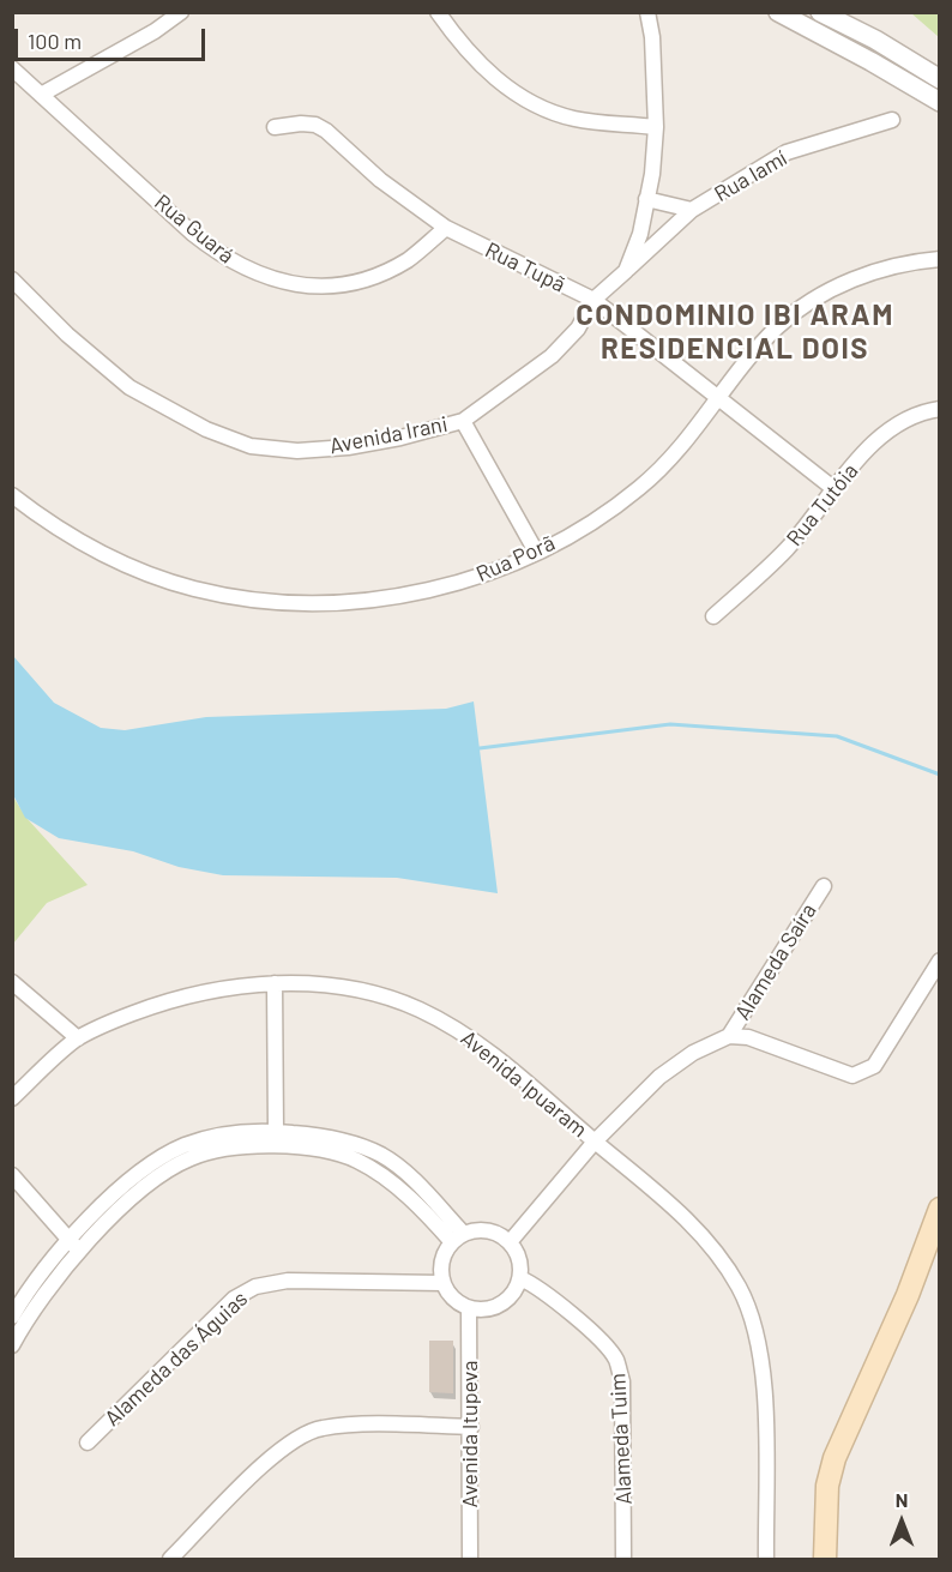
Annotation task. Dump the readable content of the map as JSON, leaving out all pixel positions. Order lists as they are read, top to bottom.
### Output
{
  "streets": {
    "street": [
      "Rua Iamí",
      "Rua Guará",
      "Rua Tupã",
      "Avenida Irani",
      "Rua Tutóia",
      "Rua Porã",
      "Alameda Saíra",
      "Avenida Ipuaram",
      "Alameda das Águias",
      "Avenida Itupeva",
      "Alameda Tuim"
    ]
  },
  "crossings": [
    ["Rua Iamí", "Avenida Irani"],
    ["Rua Guará", "Rua Tupã"],
    ["Rua Tupã", "Avenida Irani"],
    ["Rua Tupã", "Rua Tutóia"],
    ["Rua Tupã", "Rua Porã"],
    ["Alameda das Águias", "Avenida Itupeva"],
    ["Alameda das Águias", "Alameda Tuim"],
    ["Avenida Itupeva", "Alameda Tuim"]
  ],
  "districts": ["CONDOMINIO IBI ARAM RESIDENCIAL DOIS"],
  "scale_bar": "100 m",
  "north": "top"
}
